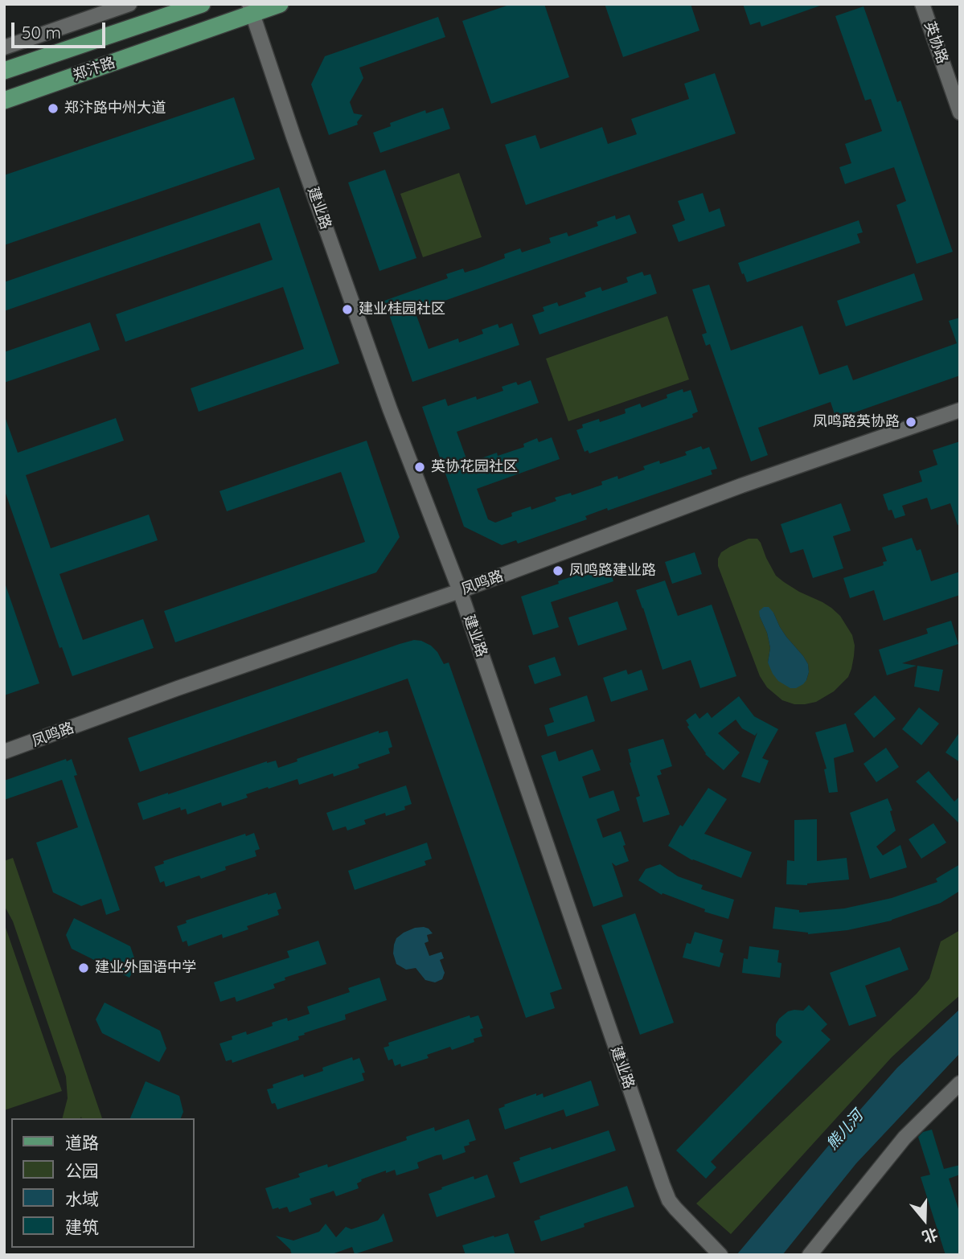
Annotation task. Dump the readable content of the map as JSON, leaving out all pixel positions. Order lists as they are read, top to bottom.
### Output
{
  "streets": {
    "main road": ["郑汴路"],
    "street": ["英协路", "建业路", "凤鸣路"]
  },
  "crossings": [
    ["郑汴路", "建业路"],
    ["建业路", "凤鸣路"]
  ],
  "water": ["熊儿河"],
  "places": [
    "郑汴路中州大道",
    "建业桂园社区",
    "凤鸣路英协路",
    "英协花园社区",
    "凤鸣路建业路",
    "建业外国语中学"
  ],
  "legend": [
    "道路",
    "公园",
    "水域",
    "建筑"
  ],
  "scale_bar": "50 m",
  "north": "bottom"
}
